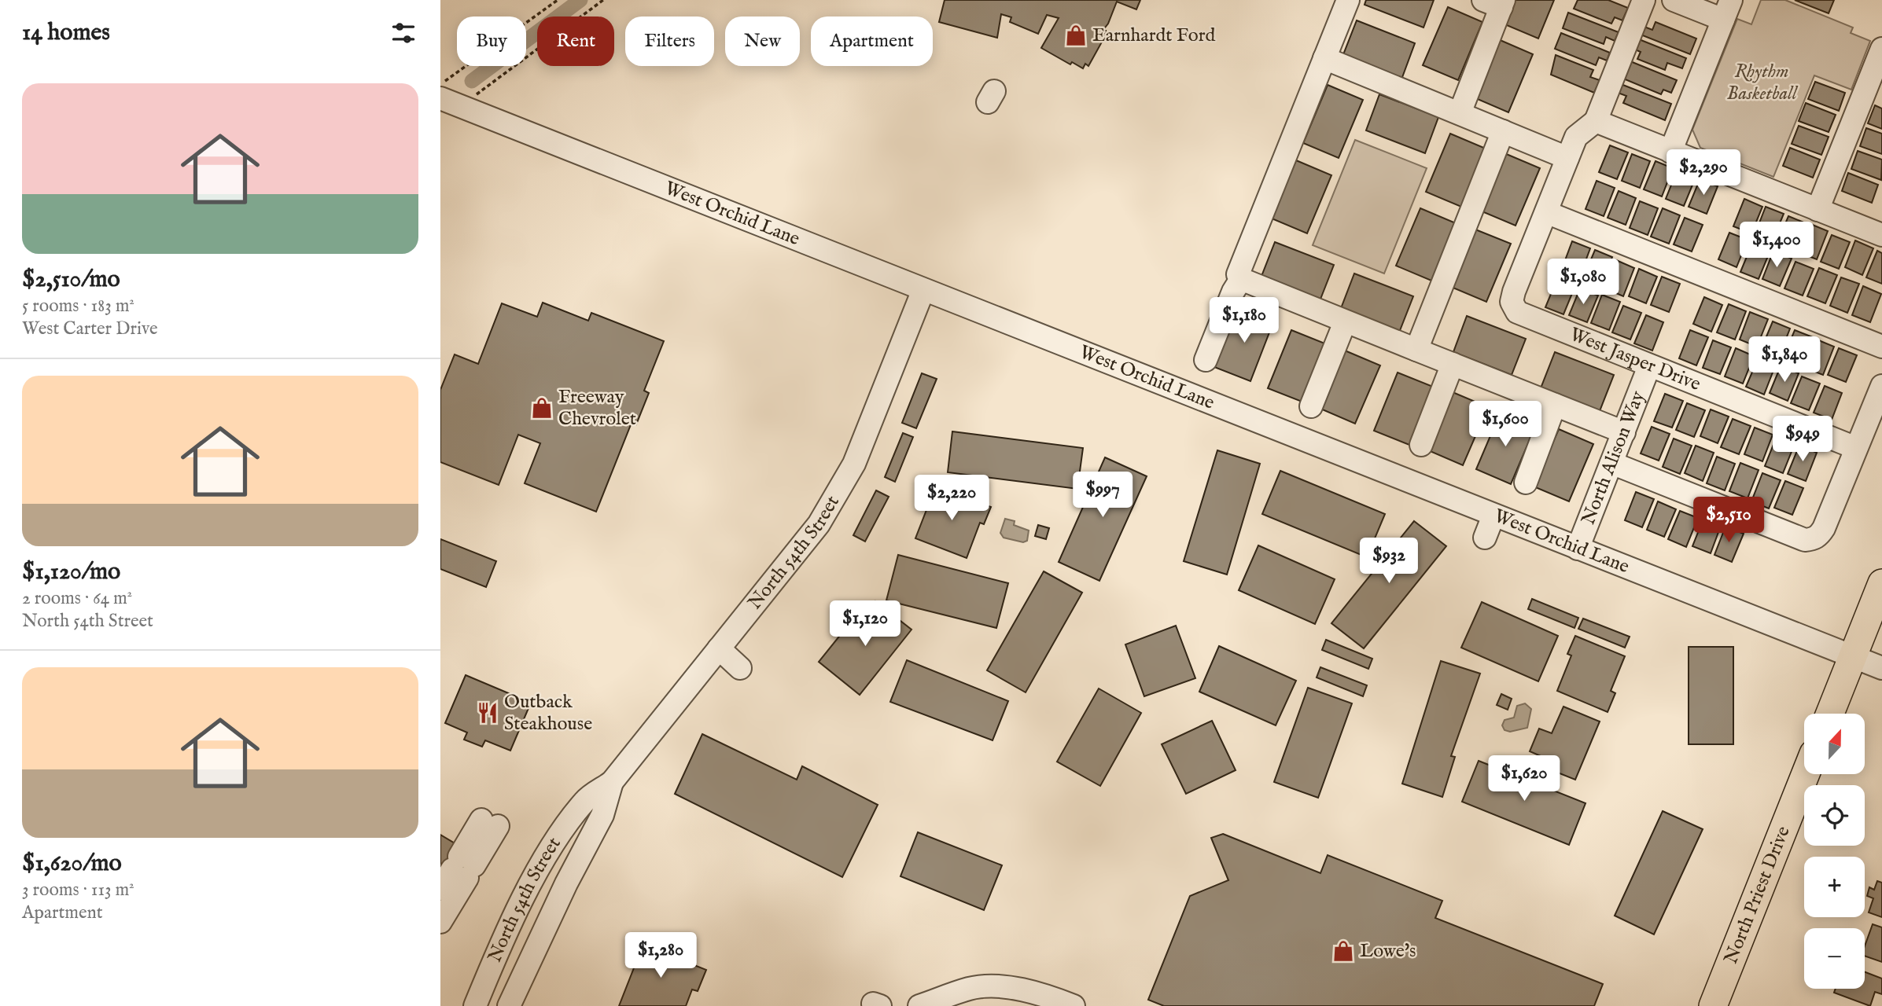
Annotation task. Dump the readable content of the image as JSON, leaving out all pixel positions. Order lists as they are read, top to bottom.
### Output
{
  "streets": {
    "main road": ["North Priest Drive"],
    "street": [
      "West Orchid Lane",
      "West Jasper Drive",
      "North Alison Way",
      "North 54th Street"
    ]
  },
  "crossings": [
    ["West Orchid Lane", "North Alison Way"],
    ["West Orchid Lane", "North 54th Street"],
    ["West Jasper Drive", "North Alison Way"]
  ],
  "parks": ["Rhythm Basketball"],
  "places": {
    "shop": ["Earnhardt Ford", "Freeway Chevrolet", "Lowe's"],
    "restaurant": ["Outback Steakhouse"]
  },
  "north": "top",
  "page": {
    "heading": "14 homes",
    "chip": [
      "Buy",
      "Rent",
      "Filters",
      "New",
      "Apartment"
    ],
    "list": [
      {
        "name": "$2,510/mo",
        "note": "5 rooms · 183 m² · West Carter Drive"
      },
      {
        "name": "$1,120/mo",
        "note": "2 rooms · 64 m² · North 54th Street"
      },
      {
        "name": "$1,620/mo",
        "note": "3 rooms · 113 m² · Apartment"
      }
    ],
    "price": [
      "$2,290",
      "$1,400",
      "$1,080",
      "$1,180",
      "$1,840",
      "$1,600",
      "$949",
      "$997",
      "$2,220",
      "$2,510",
      "$932",
      "$1,120",
      "$1,620",
      "$1,280"
    ],
    "map_buttons": ["+", "−"]
  }
}
